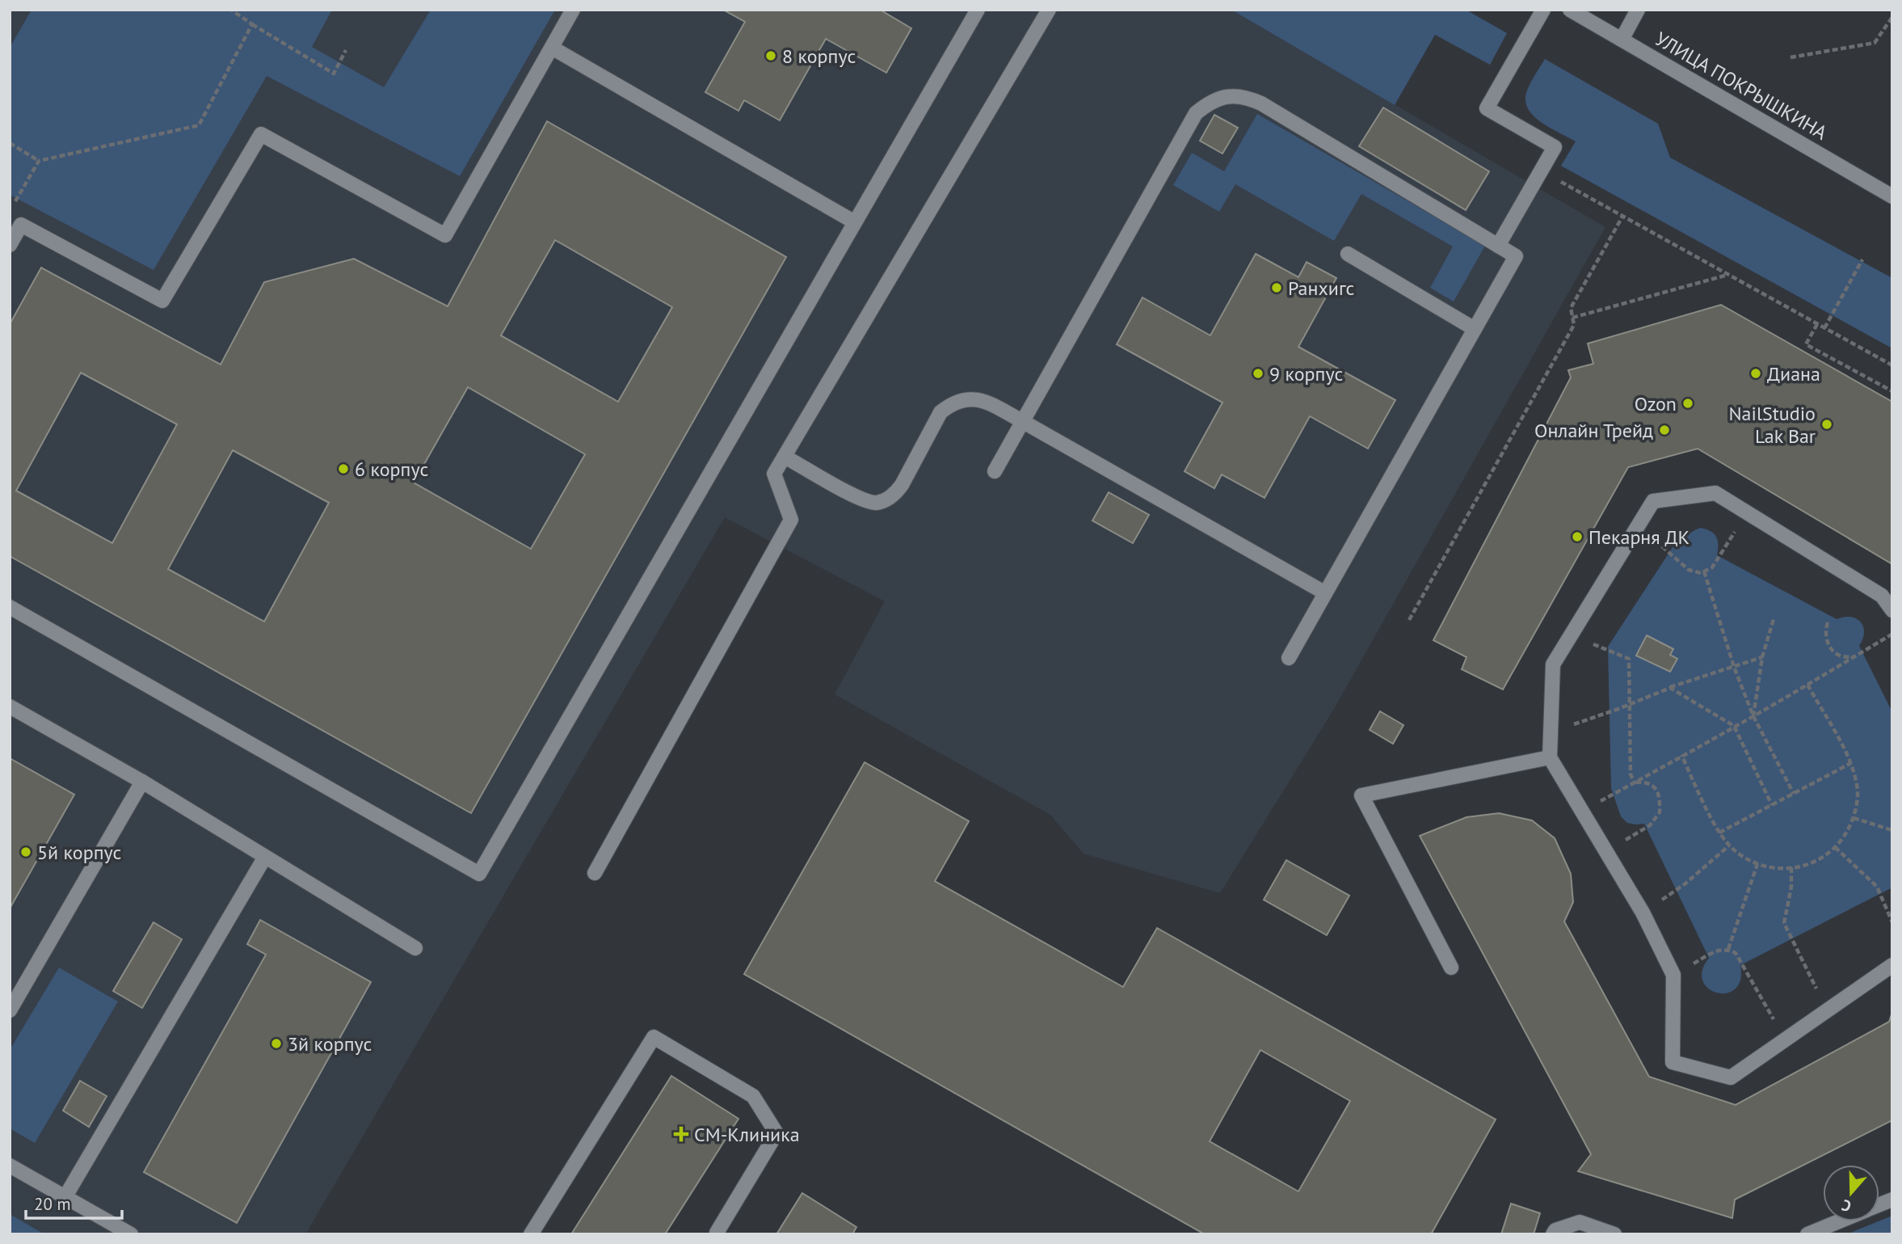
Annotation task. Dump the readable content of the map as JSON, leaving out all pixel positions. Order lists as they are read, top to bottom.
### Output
{
  "streets": {
    "main road": ["УЛИЦА ПОКРЫШКИНА"]
  },
  "places": {
    "other": [
      "8 корпус",
      "Ранхигс",
      "9 корпус",
      "Диана",
      "Ozon",
      "NailStudio Lak Bar",
      "Онлайн Трейд",
      "6 корпус",
      "Пекарня ДК",
      "5й корпус",
      "3й корпус"
    ],
    "health": ["СМ-Клиника"]
  },
  "scale_bar": "20 m",
  "north": "bottom"
}
